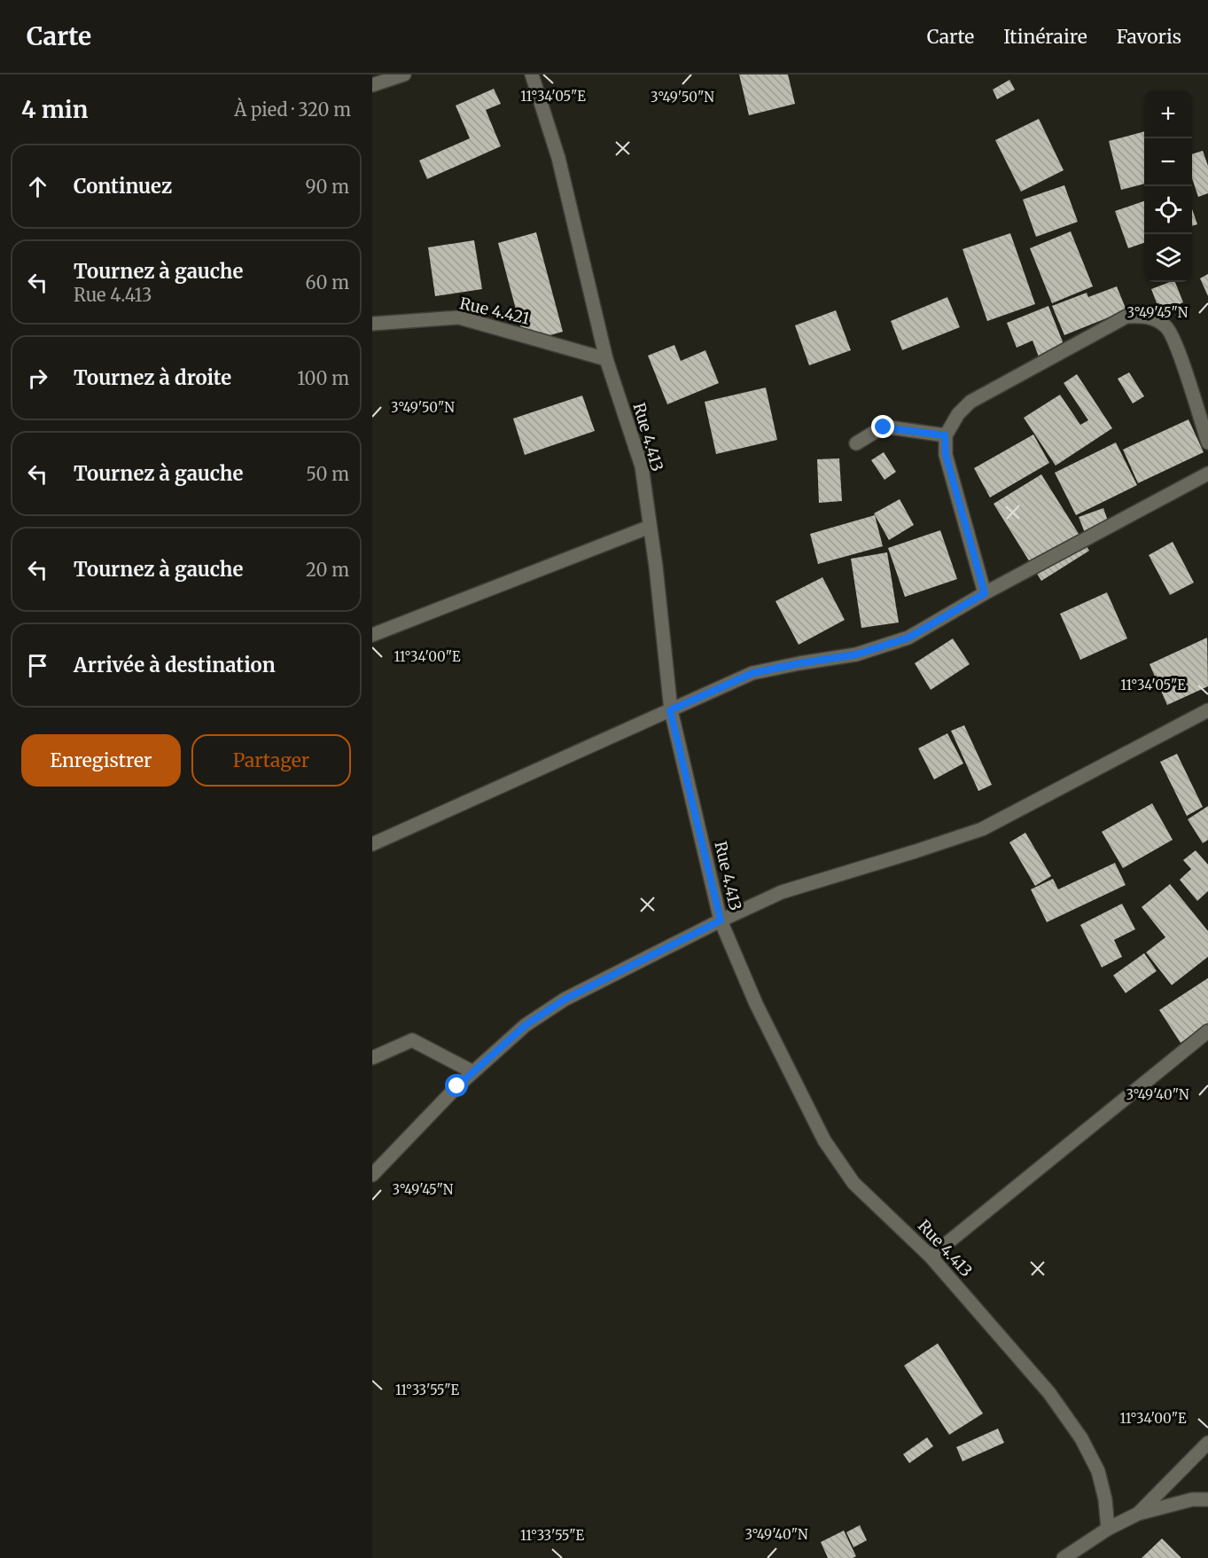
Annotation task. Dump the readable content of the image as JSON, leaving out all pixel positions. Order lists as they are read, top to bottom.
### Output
{
  "streets": {
    "street": ["Rue 4.421", "Rue 4.413"]
  },
  "crossings": [
    ["Rue 4.421", "Rue 4.413"]
  ],
  "page": {
    "header": "Carte",
    "nav": ["Carte", "Itinéraire", "Favoris"],
    "heading": ["4 min", "À pied · 320 m"],
    "map_buttons": ["+", "−"],
    "list": [
      ["Continuez", "90 m"],
      ["Tournez à gauche", "Rue 4.413", "60 m"],
      ["Tournez à droite", "100 m"],
      ["Tournez à gauche", "50 m"],
      ["Tournez à gauche", "20 m"],
      "Arrivée à destination"
    ],
    "buttons": ["Enregistrer", "Partager"]
  },
  "coordinates": [
    "11°34'05\"E",
    "3°49'50\"N",
    "3°49'45\"N",
    "11°34'00\"E",
    "3°49'40\"N",
    "11°33'55\"E"
  ]
}
